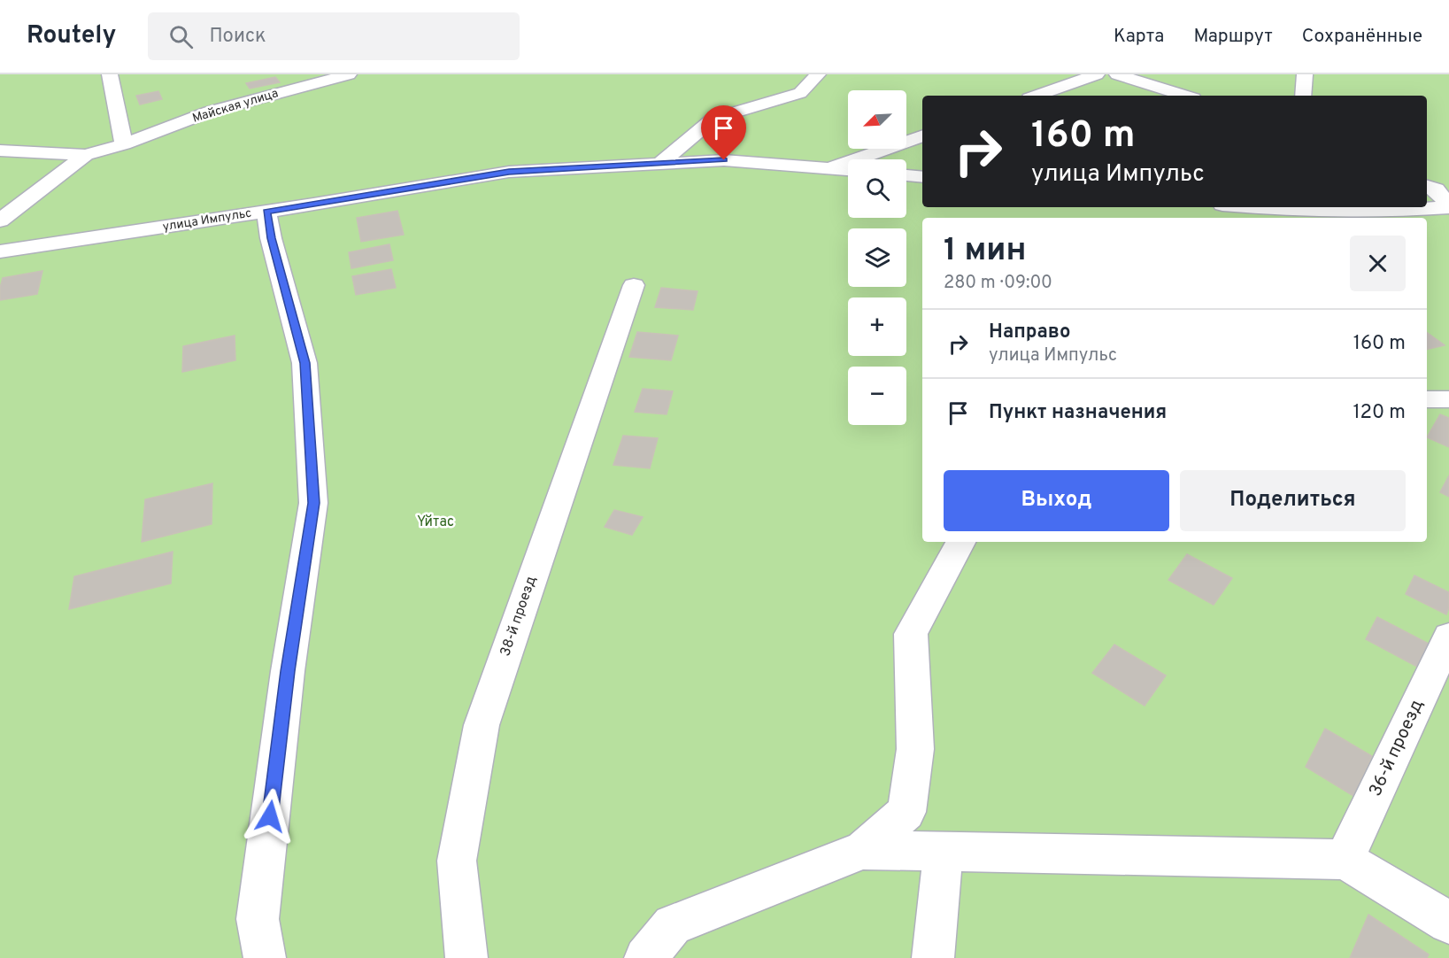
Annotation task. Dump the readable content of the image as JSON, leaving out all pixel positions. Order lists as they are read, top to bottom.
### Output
{
  "streets": {
    "street": [
      "Майская улица",
      "улица Импульс",
      "38-й проезд",
      "36-й проезд"
    ]
  },
  "parks": ["Үйтас"],
  "north": "bottom left",
  "page": {
    "header": "Routely",
    "search": "Поиск",
    "nav": ["Карта", "Маршрут", "Сохранённые"],
    "map_buttons": ["+", "−"],
    "turn": ["160 m", "улица Импульс"],
    "heading": ["1 мин", "280 m · 09:00"],
    "list": [
      {
        "name": "Направо",
        "note": "улица Импульс",
        "value": "160 m"
      },
      {
        "name": "Пункт назначения",
        "value": "120 m"
      }
    ],
    "buttons": ["Выход", "Поделиться"]
  }
}
